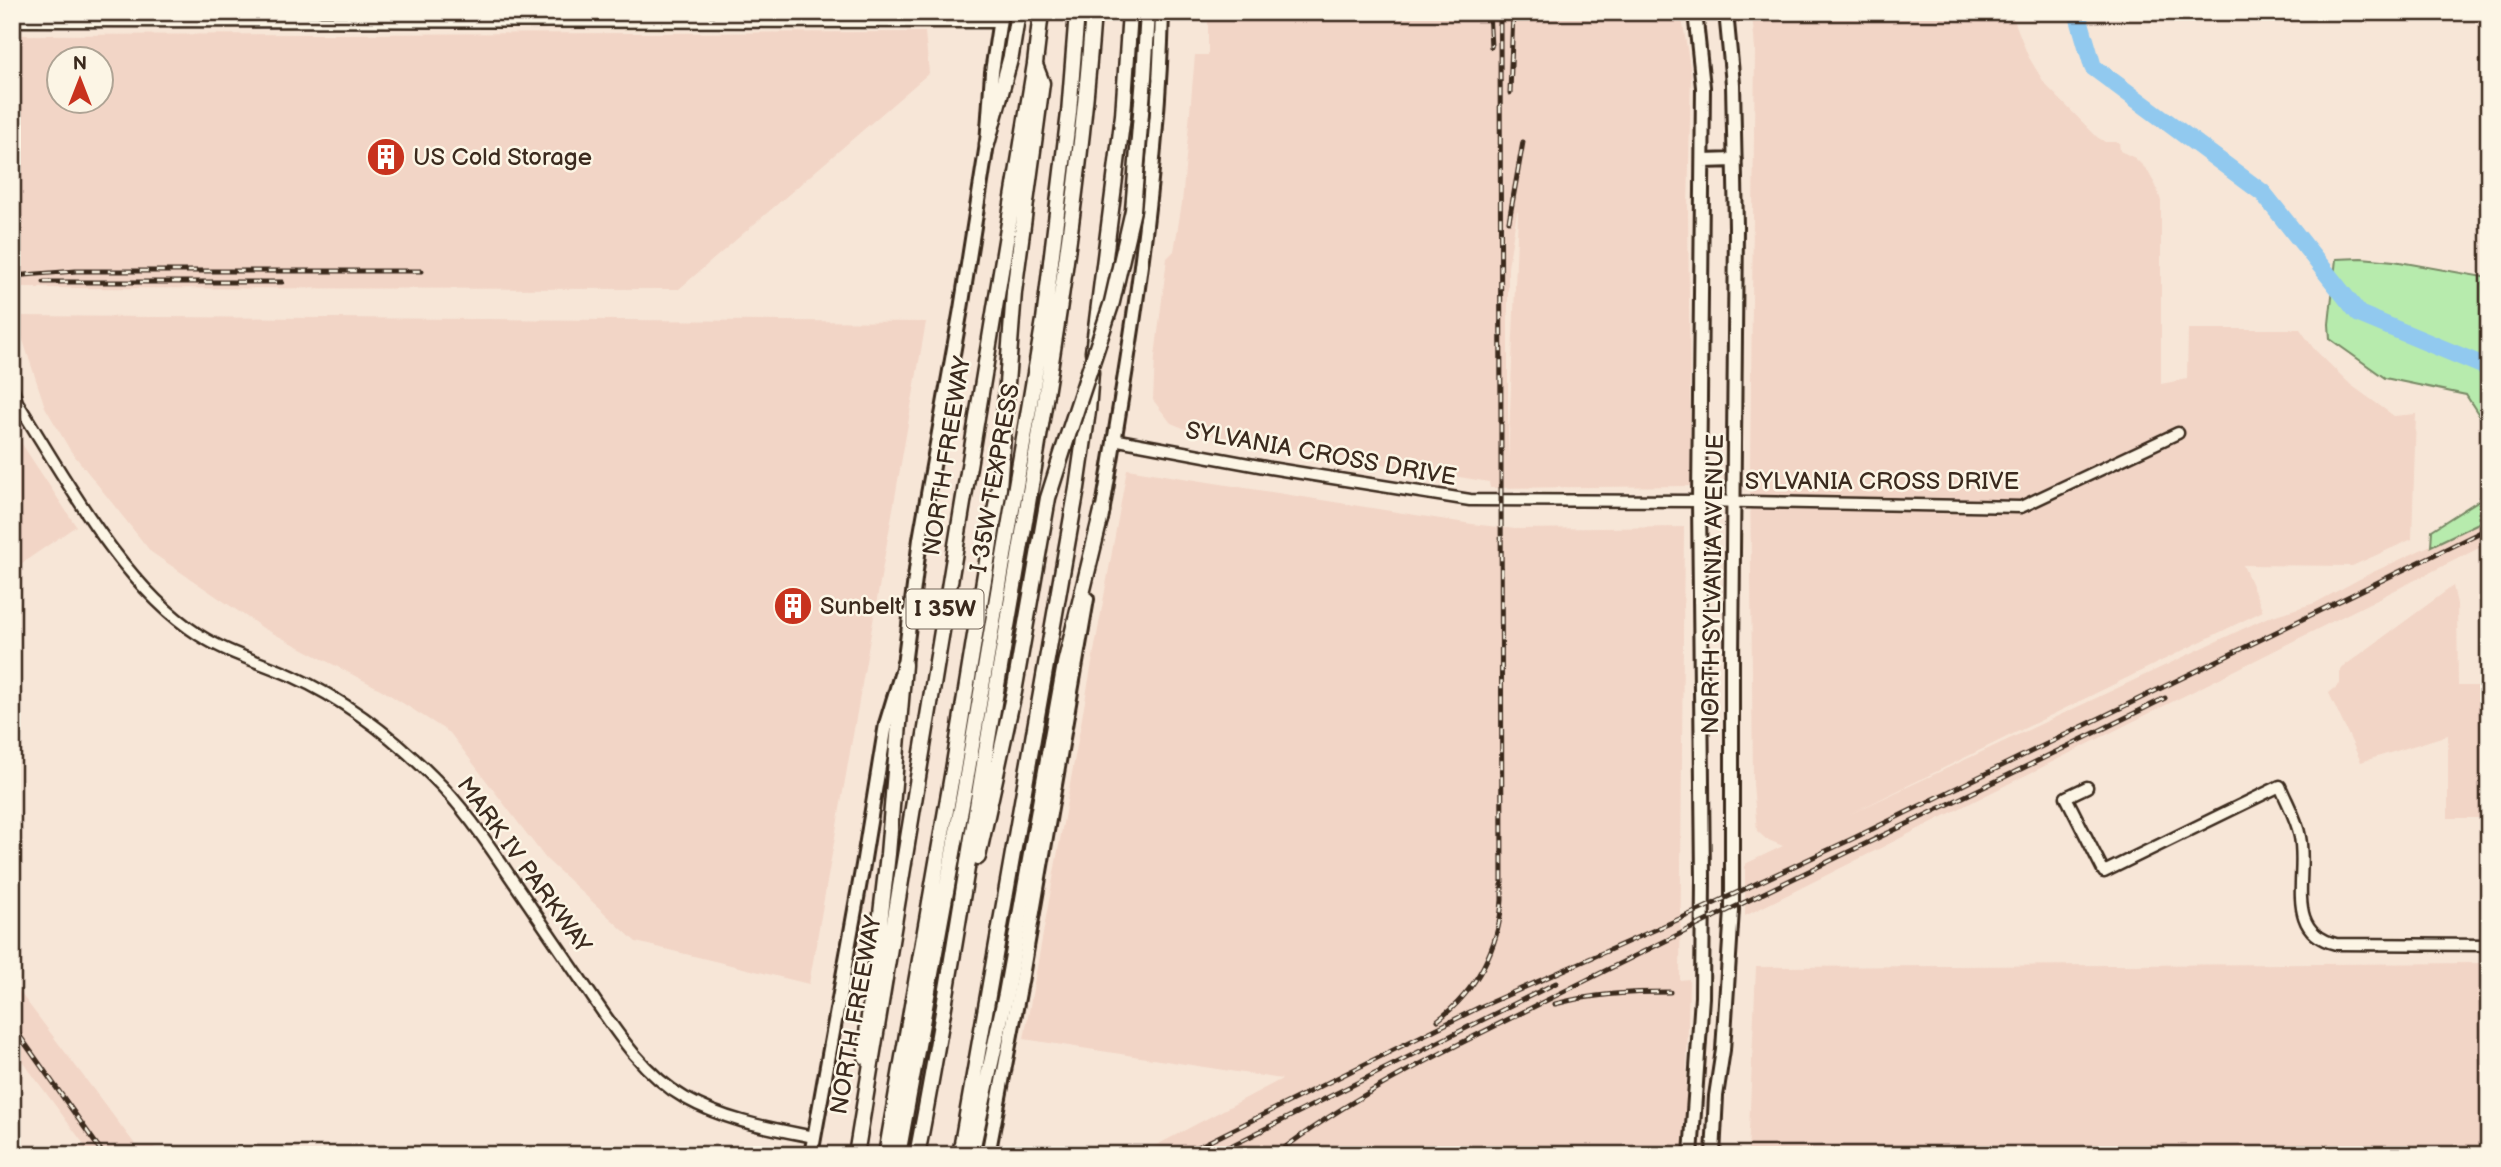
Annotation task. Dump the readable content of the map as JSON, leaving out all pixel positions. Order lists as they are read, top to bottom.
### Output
{
  "streets": {
    "highway": ["NORTH FREEWAY", "I 35W TEXPRESS", "I 35W"],
    "main road": ["NORTH SYLVANIA AVENUE"],
    "street": ["SYLVANIA CROSS DRIVE", "MARK IV PARKWAY"]
  },
  "crossings": [
    ["SYLVANIA CROSS DRIVE", "NORTH SYLVANIA AVENUE"],
    ["NORTH FREEWAY", "MARK IV PARKWAY"]
  ],
  "places": {
    "building": ["US Cold Storage", "Sunbelt"]
  },
  "north": "top"
}
